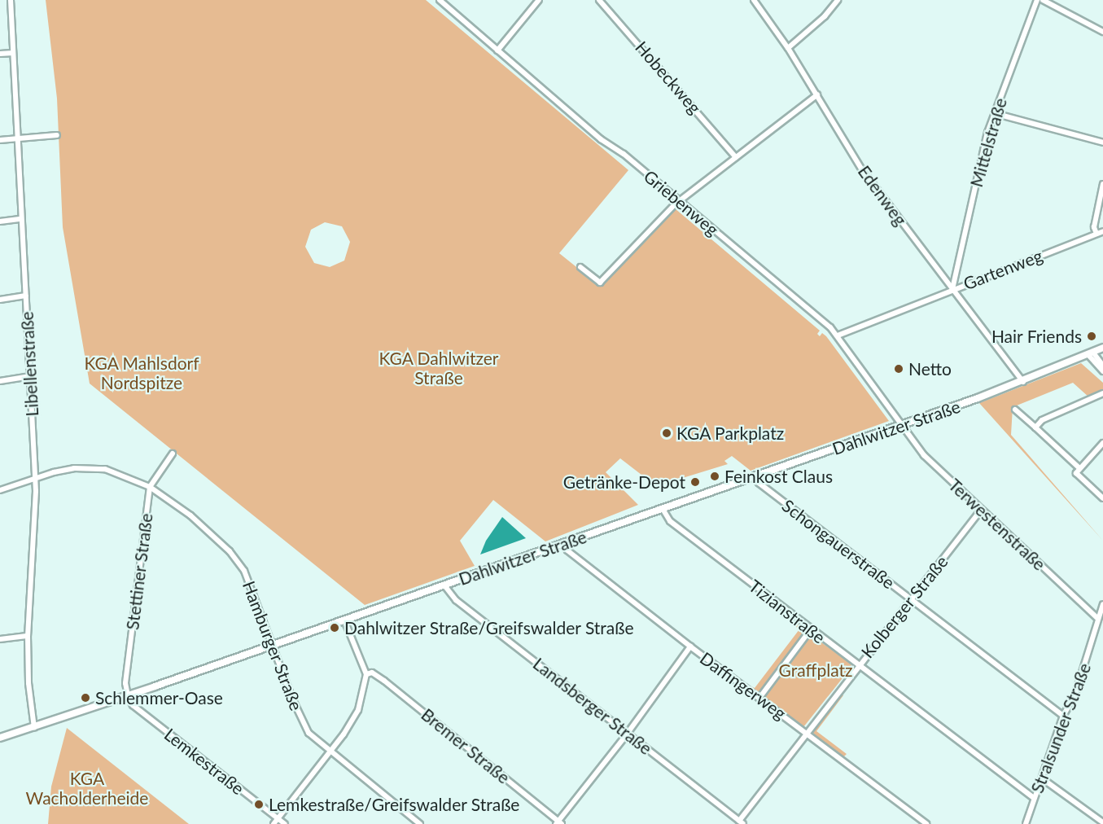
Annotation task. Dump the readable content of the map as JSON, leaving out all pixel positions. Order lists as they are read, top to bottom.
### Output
{
  "streets": {
    "main road": ["Dahlwitzer Straße"],
    "street": [
      "Hobeckweg",
      "Mittelstraße",
      "Edenweg",
      "Griebenweg",
      "Gartenweg",
      "Libellenstraße",
      "Terwestenstraße",
      "Schongauerstraße",
      "Stettiner Straße",
      "Kolberger Straße",
      "Tizianstraße",
      "Hamburger Straße",
      "Daffingerweg",
      "Landsberger Straße",
      "Stralsunder Straße",
      "Bremer Straße",
      "Lemkestraße"
    ]
  },
  "crossings": [
    ["Mittelstraße", "Edenweg"],
    ["Mittelstraße", "Gartenweg"],
    ["Edenweg", "Gartenweg"],
    ["Edenweg", "Dahlwitzer Straße"],
    ["Griebenweg", "Gartenweg"],
    ["Griebenweg", "Dahlwitzer Straße"],
    ["Griebenweg", "Terwestenstraße"],
    ["Libellenstraße", "Dahlwitzer Straße"],
    ["Libellenstraße", "Hamburger Straße"],
    ["Dahlwitzer Straße", "Terwestenstraße"],
    ["Dahlwitzer Straße", "Schongauerstraße"],
    ["Dahlwitzer Straße", "Stettiner Straße"],
    ["Dahlwitzer Straße", "Tizianstraße"],
    ["Dahlwitzer Straße", "Hamburger Straße"],
    ["Dahlwitzer Straße", "Daffingerweg"],
    ["Dahlwitzer Straße", "Landsberger Straße"],
    ["Dahlwitzer Straße", "Lemkestraße"],
    ["Terwestenstraße", "Kolberger Straße"],
    ["Terwestenstraße", "Stralsunder Straße"],
    ["Schongauerstraße", "Kolberger Straße"],
    ["Schongauerstraße", "Stralsunder Straße"],
    ["Stettiner Straße", "Hamburger Straße"],
    ["Stettiner Straße", "Lemkestraße"],
    ["Kolberger Straße", "Tizianstraße"],
    ["Kolberger Straße", "Daffingerweg"],
    ["Kolberger Straße", "Landsberger Straße"],
    ["Tizianstraße", "Stralsunder Straße"]
  ],
  "parks": [
    "KGA Dahlwitzer Straße",
    "KGA Mahlsdorf Nordspitze",
    "Graffplatz",
    "KGA Wacholderheide"
  ],
  "places": [
    "Hair Friends",
    "Netto",
    "KGA Parkplatz",
    "Feinkost Claus",
    "Getränke-Depot",
    "Dahlwitzer Straße/Greifswalder Straße",
    "Schlemmer-Oase",
    "Lemkestraße/Greifswalder Straße"
  ]
}
